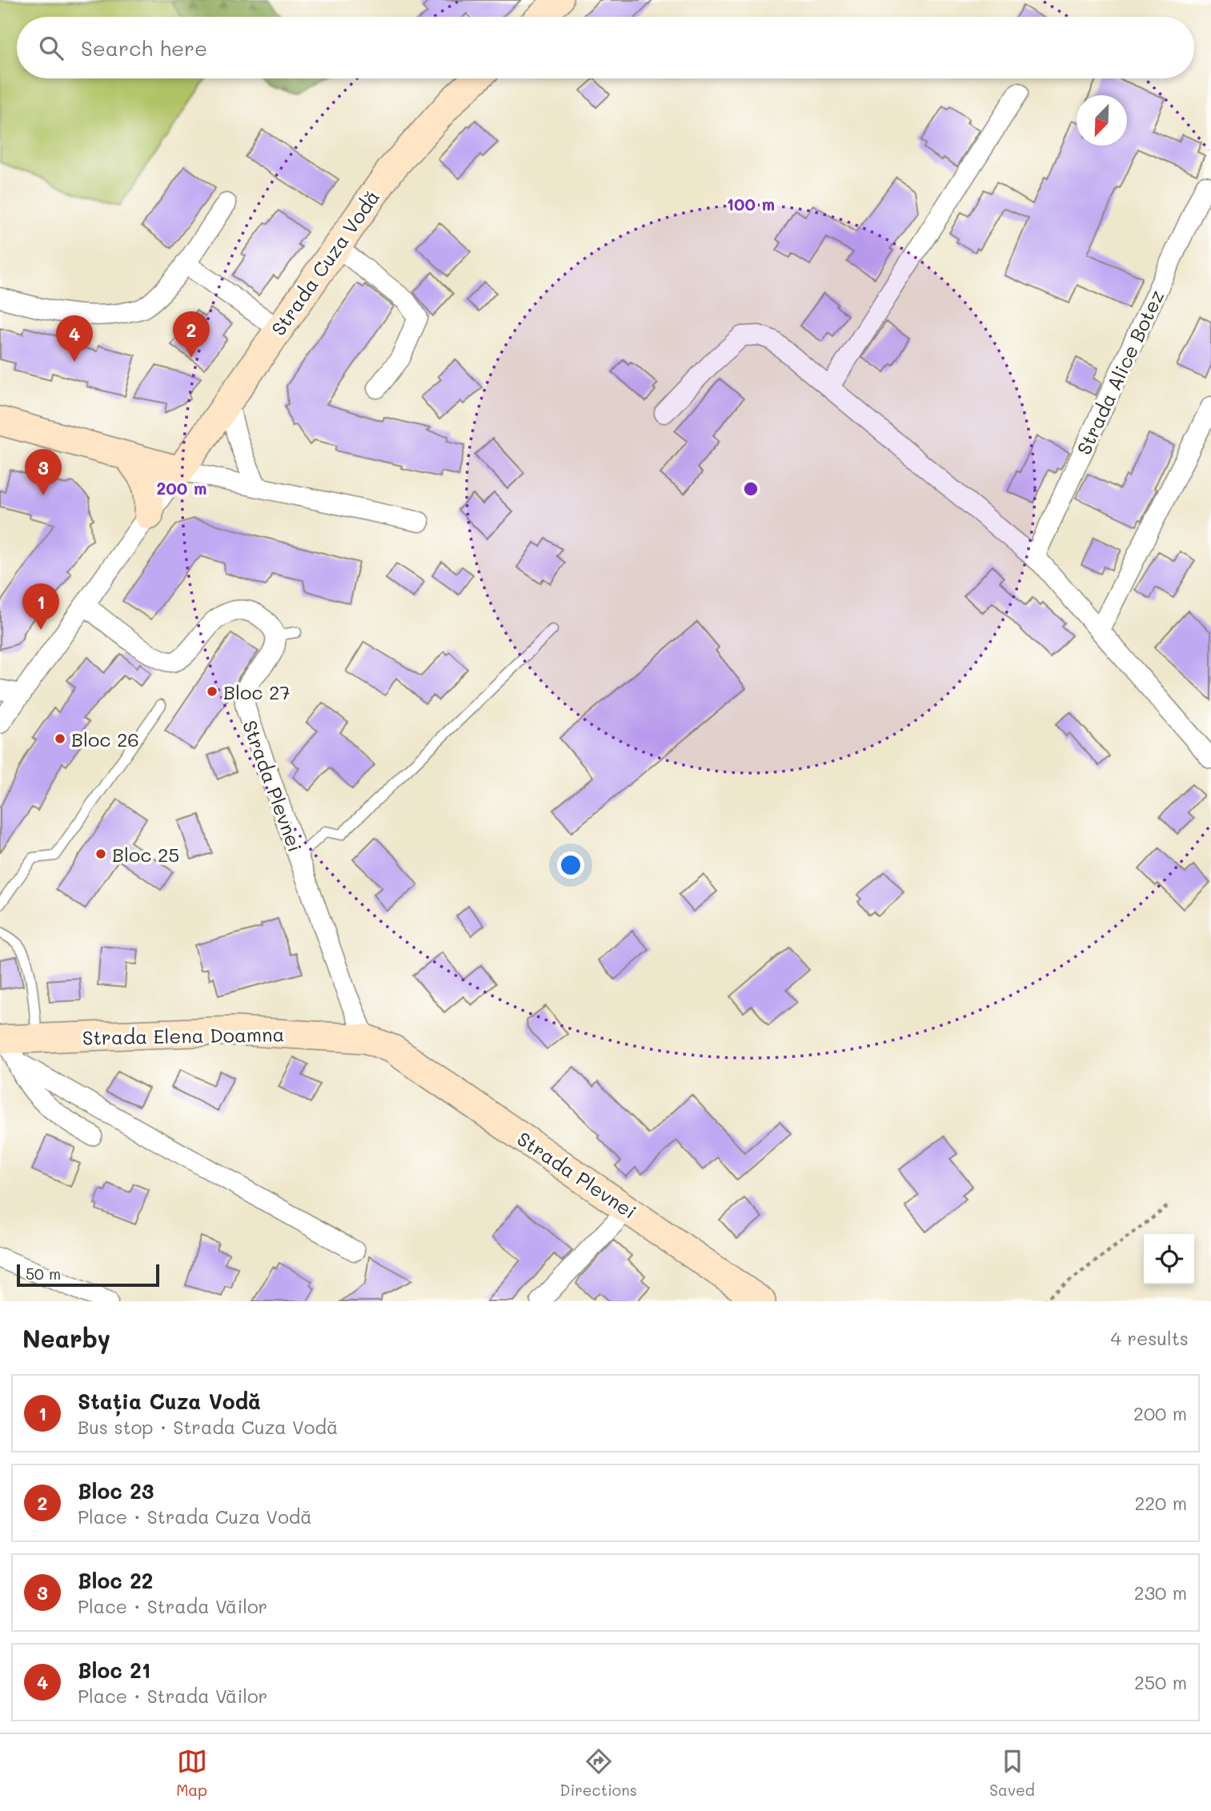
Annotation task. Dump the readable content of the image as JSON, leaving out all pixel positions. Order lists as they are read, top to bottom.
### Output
{
  "streets": {
    "street": [
      "Strada Cuza Vodă",
      "Strada Alice Botez",
      "Strada Plevnei",
      "Strada Elena Doamna"
    ]
  },
  "crossings": [
    ["Strada Plevnei", "Strada Elena Doamna"]
  ],
  "places": ["Bloc 27", "Bloc 26", "Bloc 25"],
  "scale_bar": "50 m",
  "north": "bottom left",
  "page": {
    "search": "Search here",
    "pins": [
      "2",
      "4",
      "3",
      "1"
    ],
    "scale": "50 m",
    "heading": ["Nearby", "4 results"],
    "list": [
      {
        "mark": "1",
        "name": "Stația Cuza Vodă",
        "note": "Bus stop · Strada Cuza Vodă",
        "value": "200 m"
      },
      {
        "mark": "2",
        "name": "Bloc 23",
        "note": "Place · Strada Cuza Vodă",
        "value": "220 m"
      },
      {
        "mark": "3",
        "name": "Bloc 22",
        "note": "Place · Strada Văilor",
        "value": "230 m"
      },
      {
        "mark": "4",
        "name": "Bloc 21",
        "note": "Place · Strada Văilor",
        "value": "250 m"
      }
    ],
    "nav": ["Map", "Directions", "Saved"]
  },
  "rings": ["100 m", "200 m"]
}
